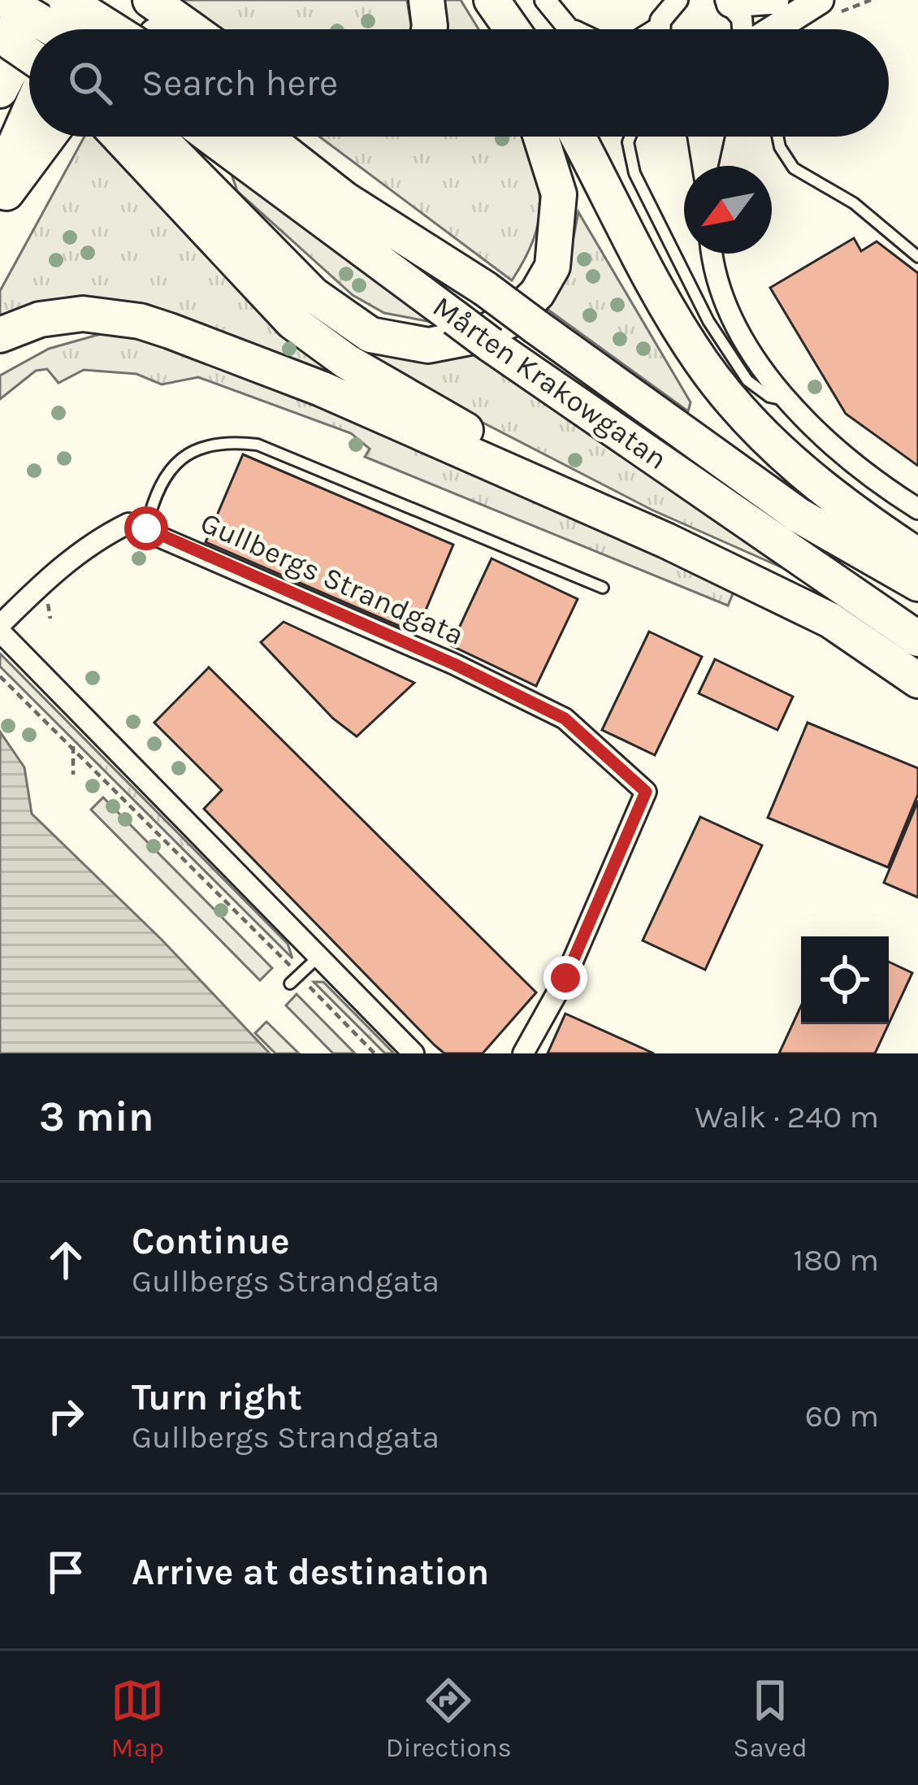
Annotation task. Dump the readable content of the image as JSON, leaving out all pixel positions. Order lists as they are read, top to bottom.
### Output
{
  "streets": {
    "highway": ["Mårten Krakowgatan"],
    "street": ["Gullbergs Strandgata"]
  },
  "north": "bottom left",
  "page": {
    "search": "Search here",
    "heading": ["3 min", "Walk · 240 m"],
    "list": [
      ["Continue", "Gullbergs Strandgata", "180 m"],
      ["Turn right", "Gullbergs Strandgata", "60 m"],
      "Arrive at destination"
    ],
    "nav": ["Map", "Directions", "Saved"]
  }
}
